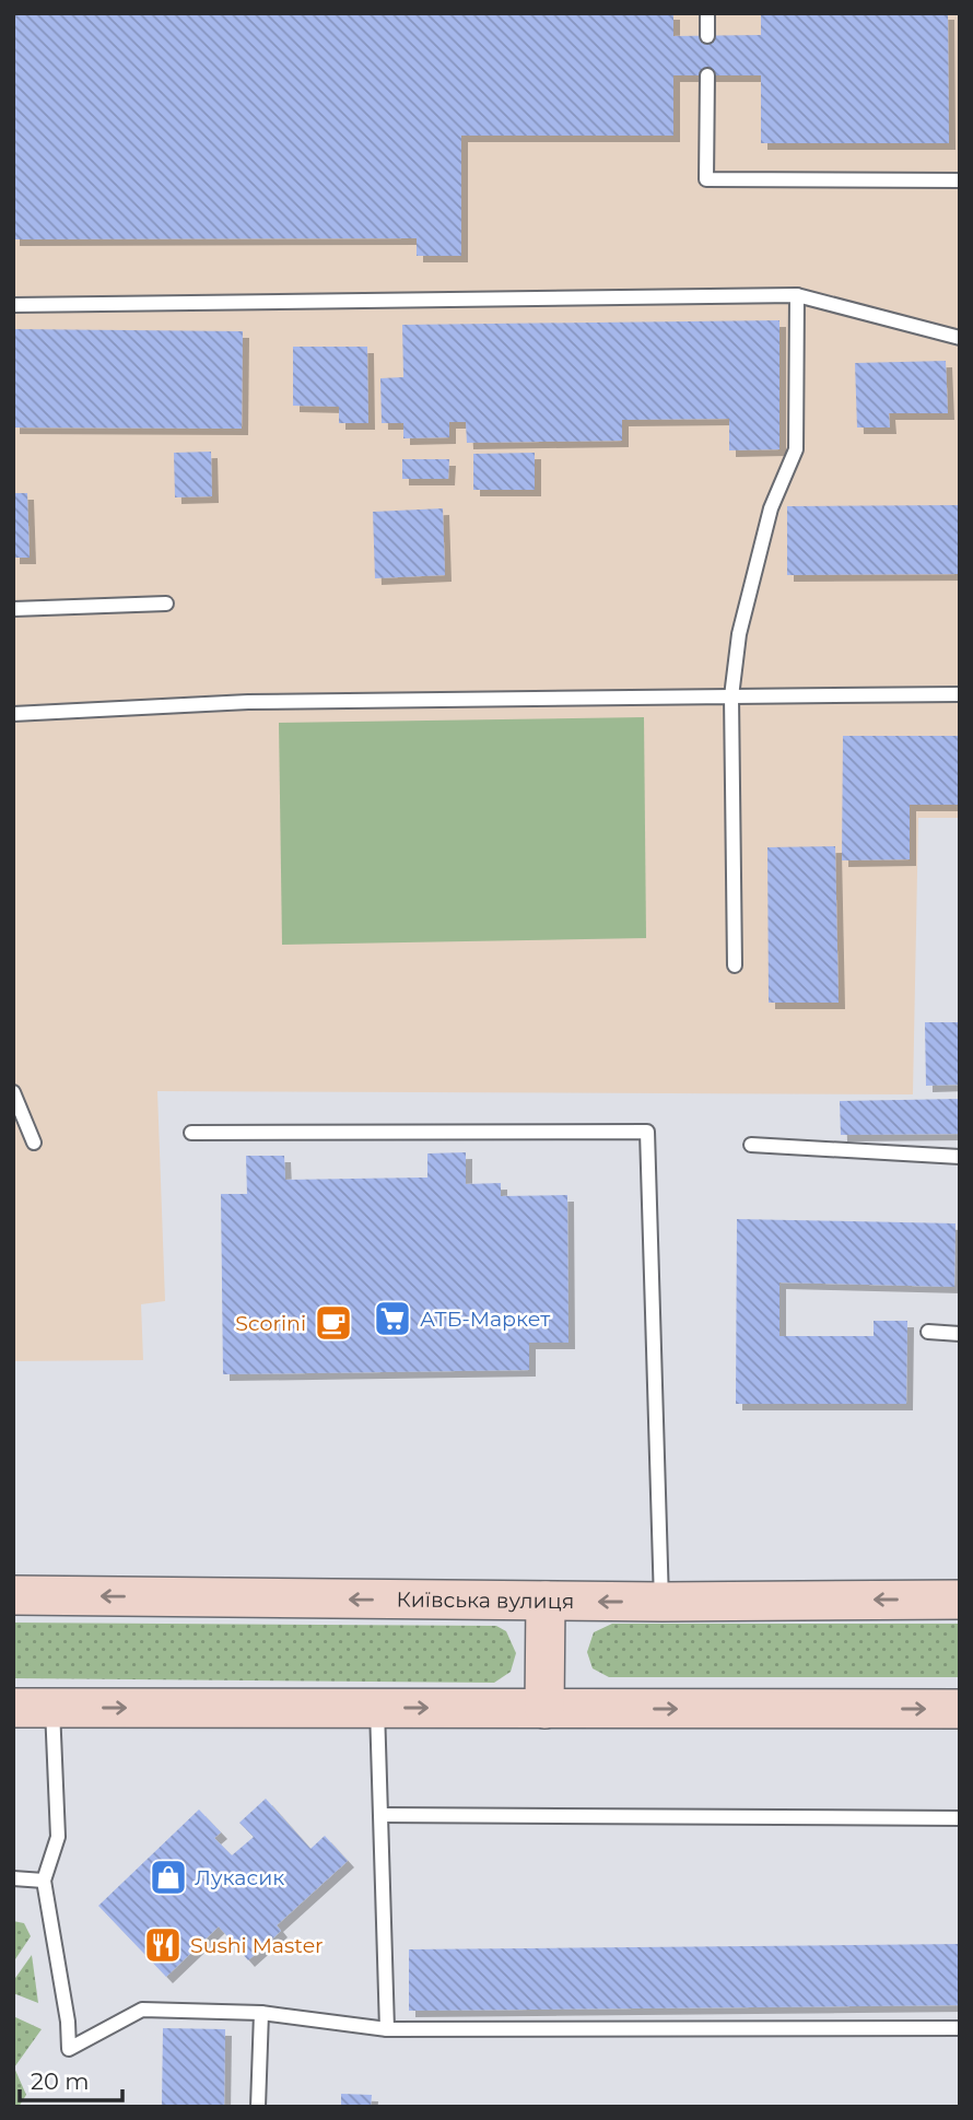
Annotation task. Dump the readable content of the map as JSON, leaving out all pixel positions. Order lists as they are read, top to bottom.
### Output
{
  "streets": {
    "main road": ["Київська вулиця"]
  },
  "places": {
    "supermarket": ["АТБ-Маркет"],
    "cafe": ["Scorini"],
    "shop": ["Лукасик"],
    "restaurant": ["Sushi Master"]
  },
  "scale_bar": "20 m"
}
